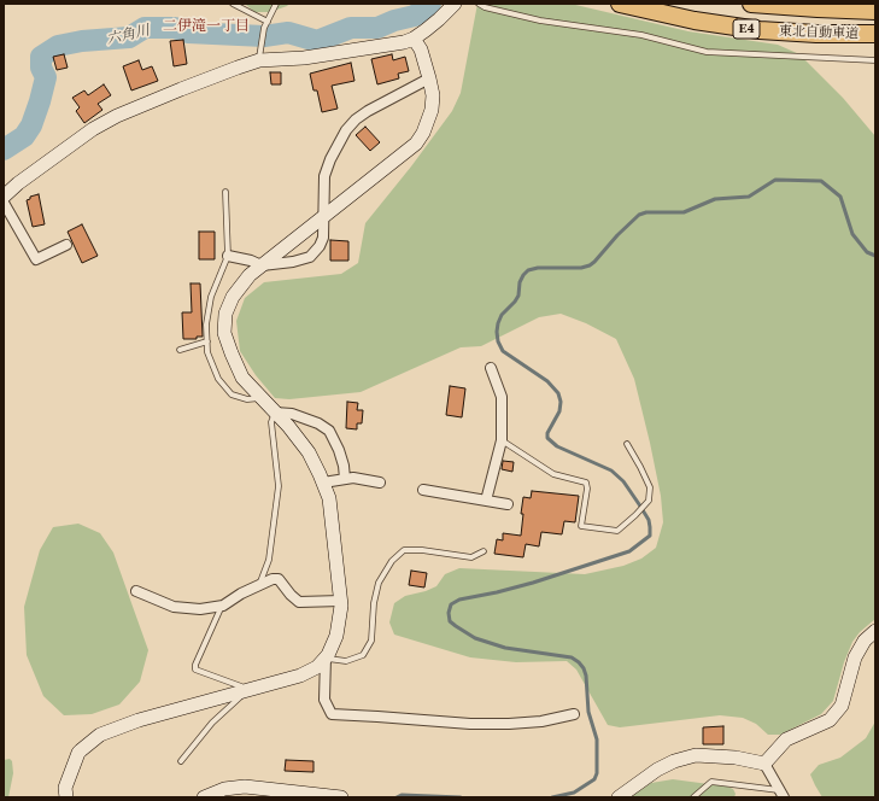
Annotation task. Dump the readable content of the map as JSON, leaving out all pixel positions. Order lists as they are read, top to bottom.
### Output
{
  "streets": {
    "highway": ["E4", "東北自動車道"]
  },
  "districts": ["二伊滝一丁目"],
  "water": ["六角川"]
}
